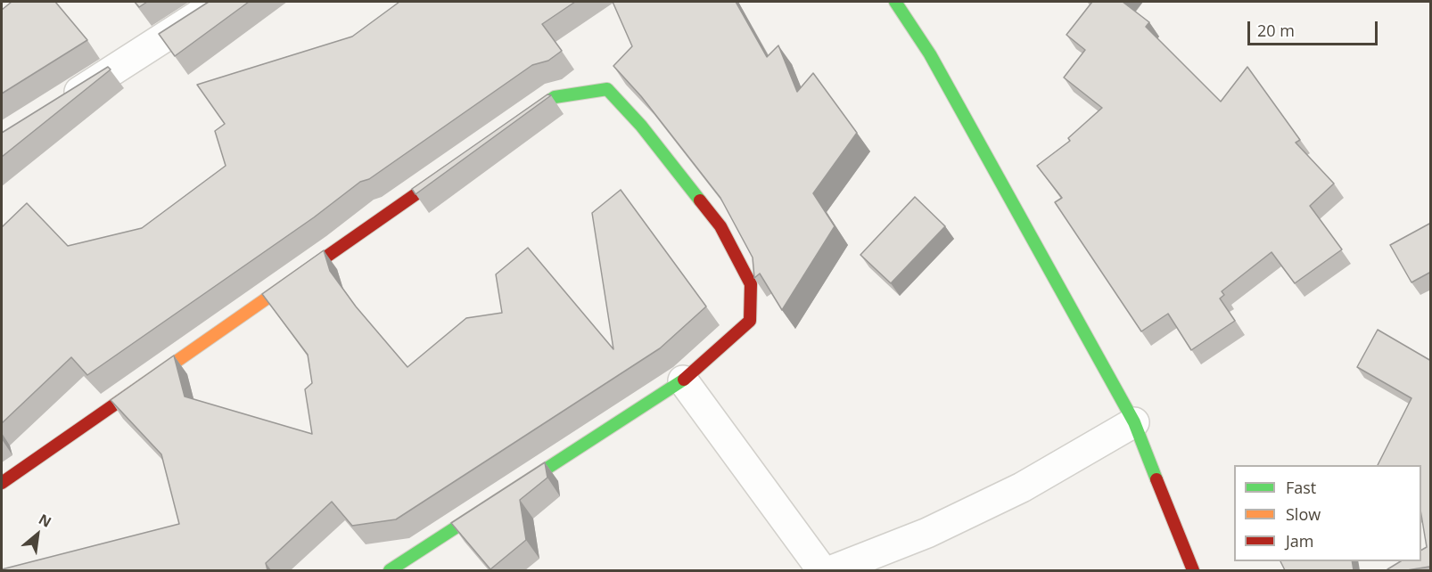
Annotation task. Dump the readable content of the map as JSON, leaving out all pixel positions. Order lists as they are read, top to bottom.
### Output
{
  "legend": ["Fast", "Slow", "Jam"],
  "scale_bar": "20 m",
  "north": "top right"
}
